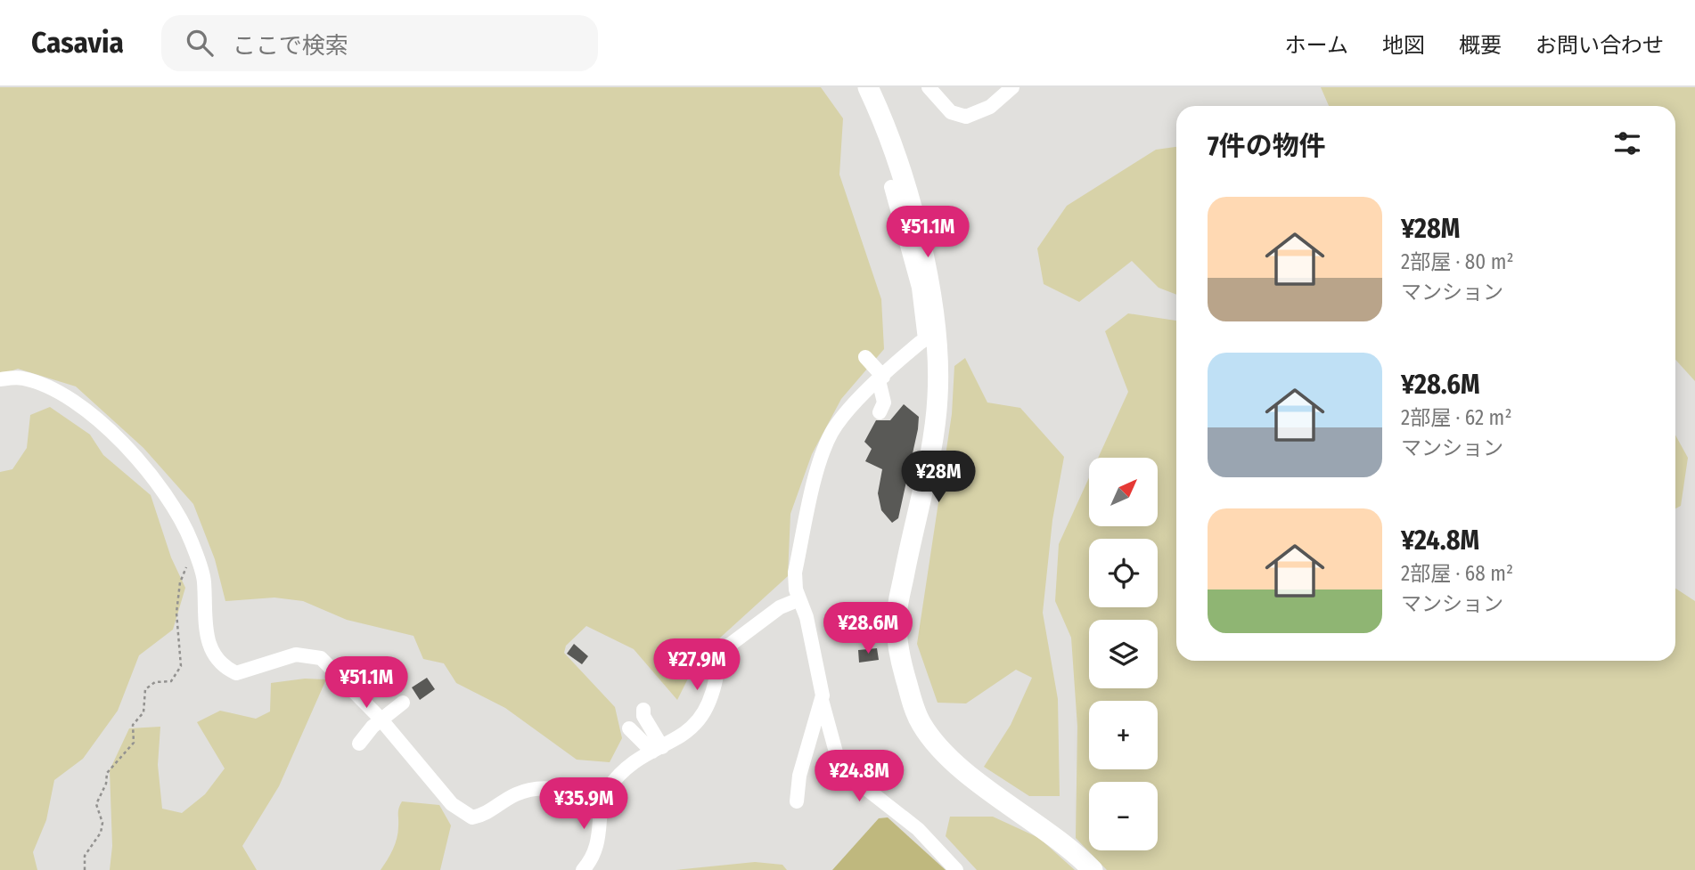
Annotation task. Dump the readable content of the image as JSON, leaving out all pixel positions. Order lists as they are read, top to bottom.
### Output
{
  "north": "top right",
  "page": {
    "header": "Casavia",
    "search": "ここで検索",
    "nav": [
      "ホーム",
      "地図",
      "概要",
      "お問い合わせ"
    ],
    "heading": "7件の物件",
    "list": [
      {
        "name": "¥28M",
        "note": "2部屋 · 80 m² · マンション"
      },
      {
        "name": "¥28.6M",
        "note": "2部屋 · 62 m² · マンション"
      },
      {
        "name": "¥24.8M",
        "note": "2部屋 · 68 m² · マンション"
      }
    ],
    "price": [
      "¥51.1M",
      "¥28M",
      "¥28.6M",
      "¥27.9M",
      "¥51.1M",
      "¥24.8M",
      "¥35.9M"
    ],
    "map_buttons": ["+", "−"]
  }
}
